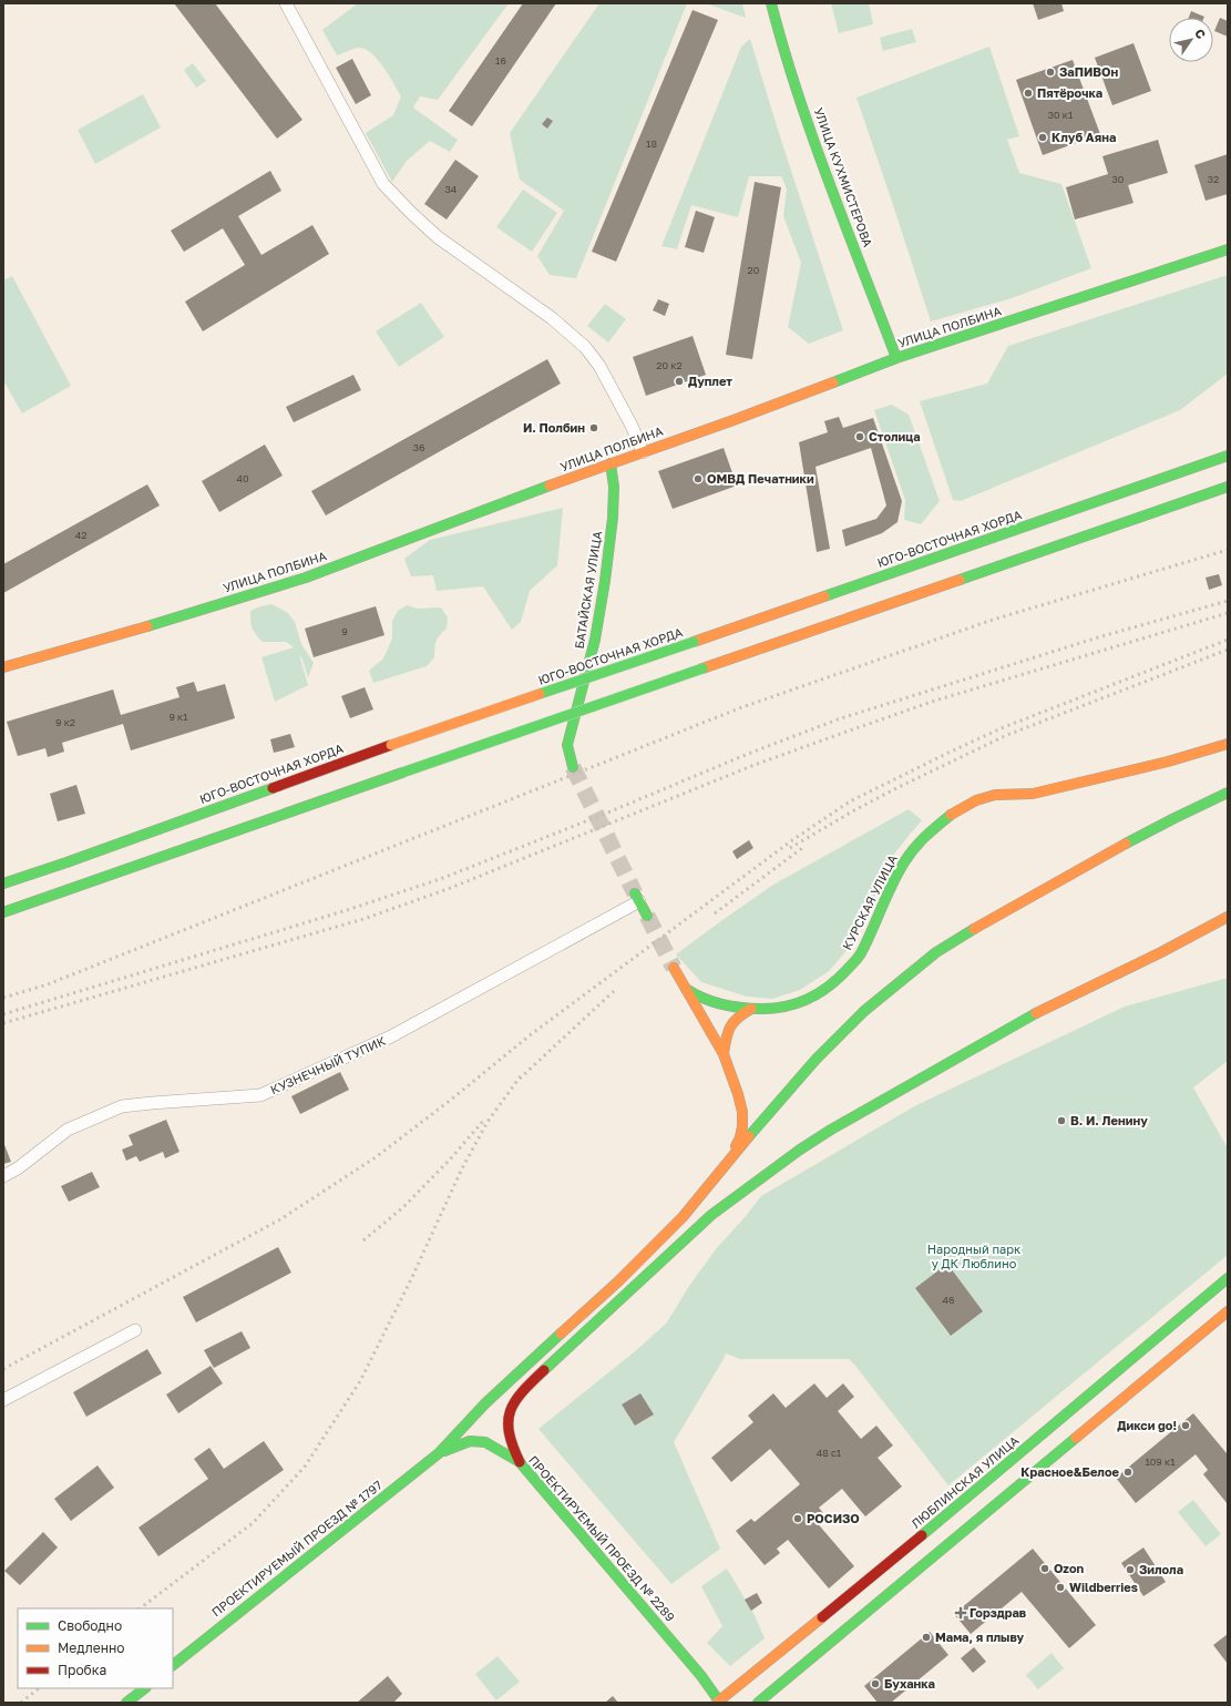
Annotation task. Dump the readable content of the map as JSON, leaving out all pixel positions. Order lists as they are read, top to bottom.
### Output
{
  "streets": {
    "main road": [
      "УЛИЦА КУХМИСТЕРОВА",
      "УЛИЦА ПОЛБИНА",
      "ЮГО-ВОСТОЧНАЯ ХОРДА",
      "БАТАЙСКАЯ УЛИЦА",
      "КУРСКАЯ УЛИЦА",
      "ЛЮБЛИНСКАЯ УЛИЦА",
      "ПРОЕКТИРУЕМЫЙ ПРОЕЗД № 2289",
      "ПРОЕКТИРУЕМЫЙ ПРОЕЗД № 1797"
    ],
    "street": ["КУЗНЕЧНЫЙ ТУПИК"]
  },
  "crossings": [
    ["УЛИЦА КУХМИСТЕРОВА", "УЛИЦА ПОЛБИНА"],
    ["УЛИЦА ПОЛБИНА", "БАТАЙСКАЯ УЛИЦА"],
    ["ЛЮБЛИНСКАЯ УЛИЦА", "ПРОЕКТИРУЕМЫЙ ПРОЕЗД № 2289"],
    ["ПРОЕКТИРУЕМЫЙ ПРОЕЗД № 2289", "ПРОЕКТИРУЕМЫЙ ПРОЕЗД № 1797"]
  ],
  "parks": ["Народный парк у ДК Люблино"],
  "places": {
    "other": [
      "ЗаПИВОн",
      "Пятёрочка",
      "Клуб Аяна",
      "Дуплет",
      "И. Полбин",
      "Столица",
      "ОМВД Печатники",
      "В. И. Ленину",
      "Дикси go!",
      "Красное&Белое",
      "РОСИЗО",
      "Ozon",
      "Зилола",
      "Wildberries",
      "Мама, я плыву",
      "Буханка"
    ],
    "health": ["Горздрав"]
  },
  "house_numbers": [
    "16",
    "30 к1",
    "18",
    "30",
    "32",
    "34",
    "20",
    "20 к2",
    "36",
    "40",
    "42",
    "9",
    "9 к1",
    "9 к2",
    "46",
    "48 с1",
    "109 к1"
  ],
  "legend": ["Свободно", "Медленно", "Пробка"],
  "north": "top right"
}
